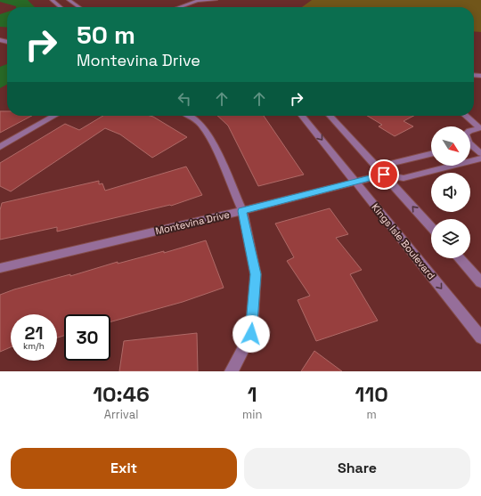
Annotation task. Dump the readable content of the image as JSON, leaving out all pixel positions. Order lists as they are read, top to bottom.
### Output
{
  "streets": {
    "street": ["Montevina Drive", "Kings Isle Boulevard"]
  },
  "crossings": [
    ["Montevina Drive", "Kings Isle Boulevard"]
  ],
  "north": "bottom right",
  "page": {
    "turn": ["50 m", "Montevina Drive"],
    "speed": "21 km/h",
    "limit": "30",
    "eta": [
      "10:46",
      "Arrival",
      "1",
      "min",
      "110",
      "m"
    ],
    "buttons": ["Exit", "Share"]
  }
}
